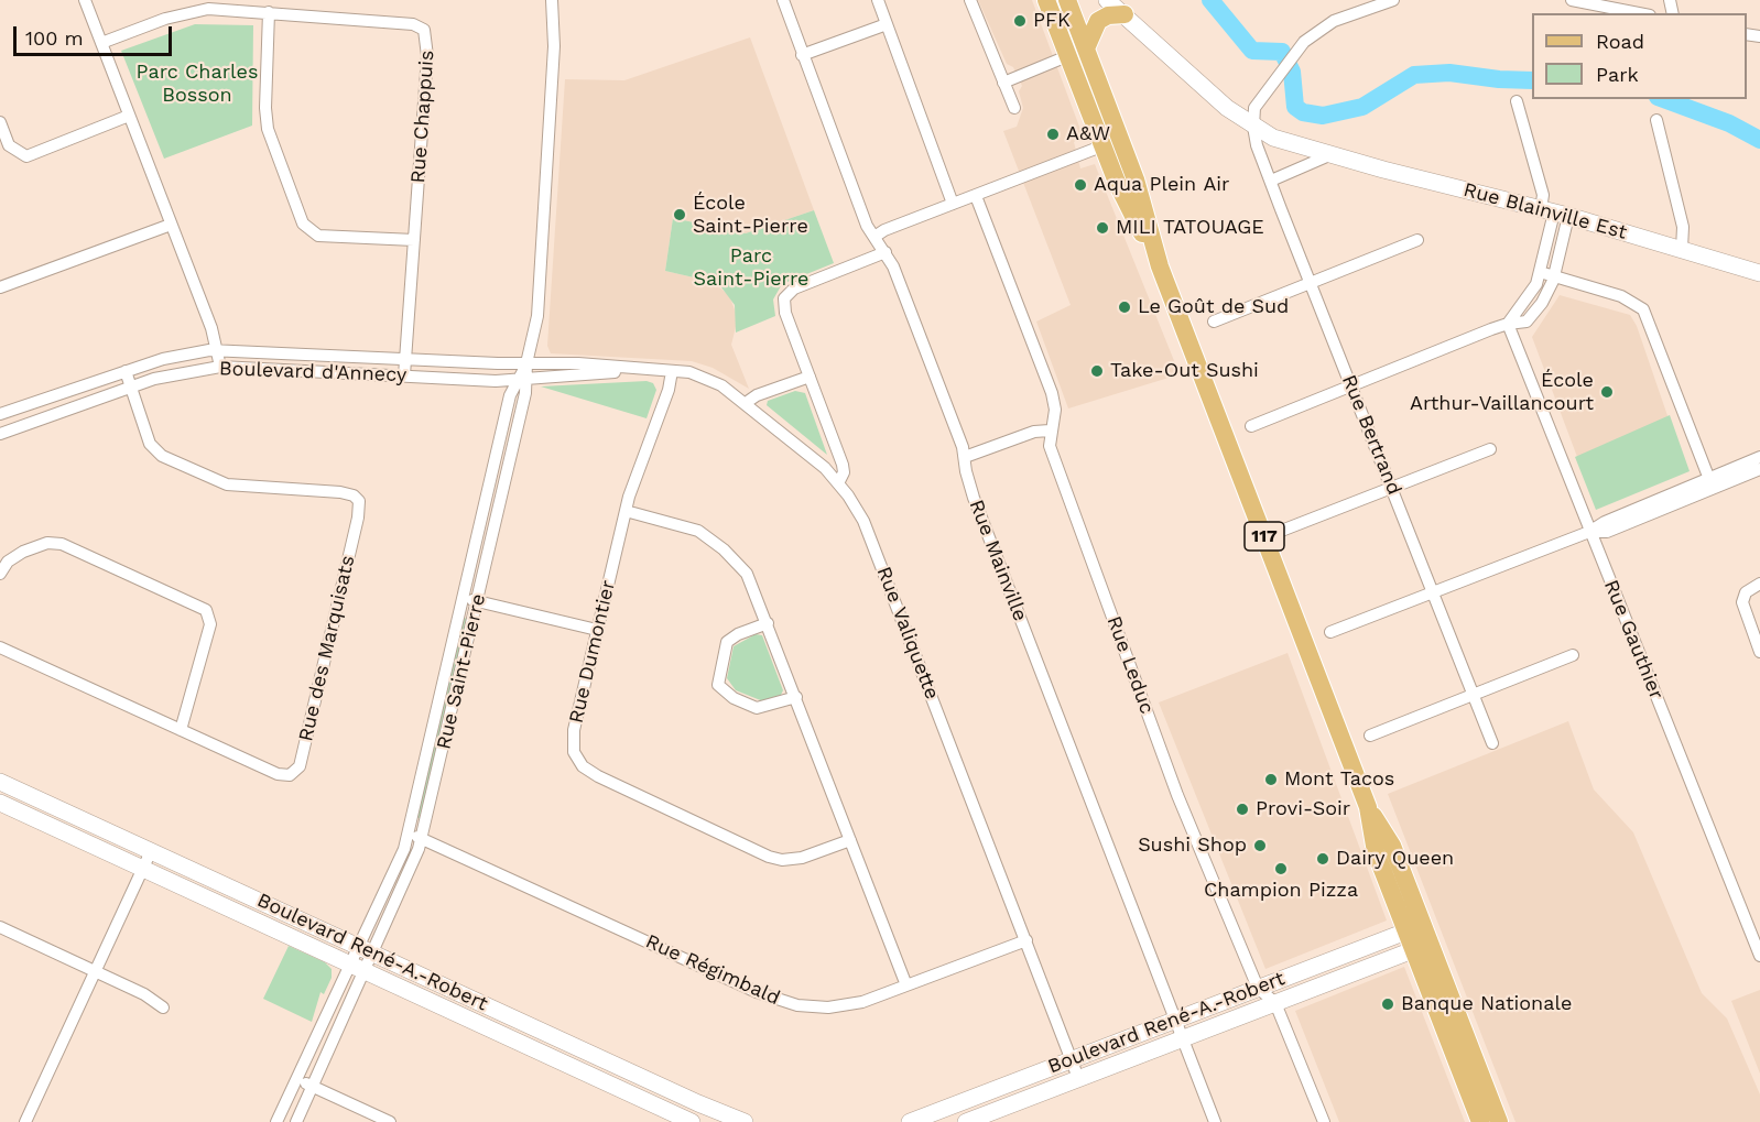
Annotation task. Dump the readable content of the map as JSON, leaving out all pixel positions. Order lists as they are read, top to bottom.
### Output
{
  "streets": {
    "main road": ["117"],
    "street": [
      "Rue Chappuis",
      "Rue Blainville Est",
      "Boulevard d'Annecy",
      "Rue Bertrand",
      "Rue Mainville",
      "Rue Valiquette",
      "Rue Gauthier",
      "Rue des Marquisats",
      "Rue Dumontier",
      "Rue Leduc",
      "Rue Saint-Pierre",
      "Boulevard René-A.-Robert",
      "Rue Régimbald"
    ]
  },
  "crossings": [
    ["Rue Chappuis", "Boulevard d'Annecy"],
    ["Rue Blainville Est", "Rue Bertrand"],
    ["Boulevard d'Annecy", "Rue Valiquette"],
    ["Boulevard d'Annecy", "Rue des Marquisats"],
    ["Boulevard d'Annecy", "Rue Dumontier"],
    ["Boulevard d'Annecy", "Rue Saint-Pierre"],
    ["117", "Boulevard René-A.-Robert"],
    ["Rue Mainville", "Boulevard René-A.-Robert"],
    ["Rue Valiquette", "Boulevard René-A.-Robert"],
    ["Rue Valiquette", "Rue Régimbald"],
    ["Rue Leduc", "Boulevard René-A.-Robert"],
    ["Rue Saint-Pierre", "Boulevard René-A.-Robert"],
    ["Rue Saint-Pierre", "Rue Régimbald"]
  ],
  "parks": ["Parc Charles Bosson", "Parc Saint-Pierre"],
  "places": [
    "PFK",
    "A&W",
    "Aqua Plein Air",
    "École Saint-Pierre",
    "MILI TATOUAGE",
    "Le Goût de Sud",
    "Take-Out Sushi",
    "École Arthur-Vaillancourt",
    "Mont Tacos",
    "Provi-Soir",
    "Sushi Shop",
    "Dairy Queen",
    "Champion Pizza",
    "Banque Nationale"
  ],
  "legend": ["Road", "Park"],
  "scale_bar": "100 m"
}
